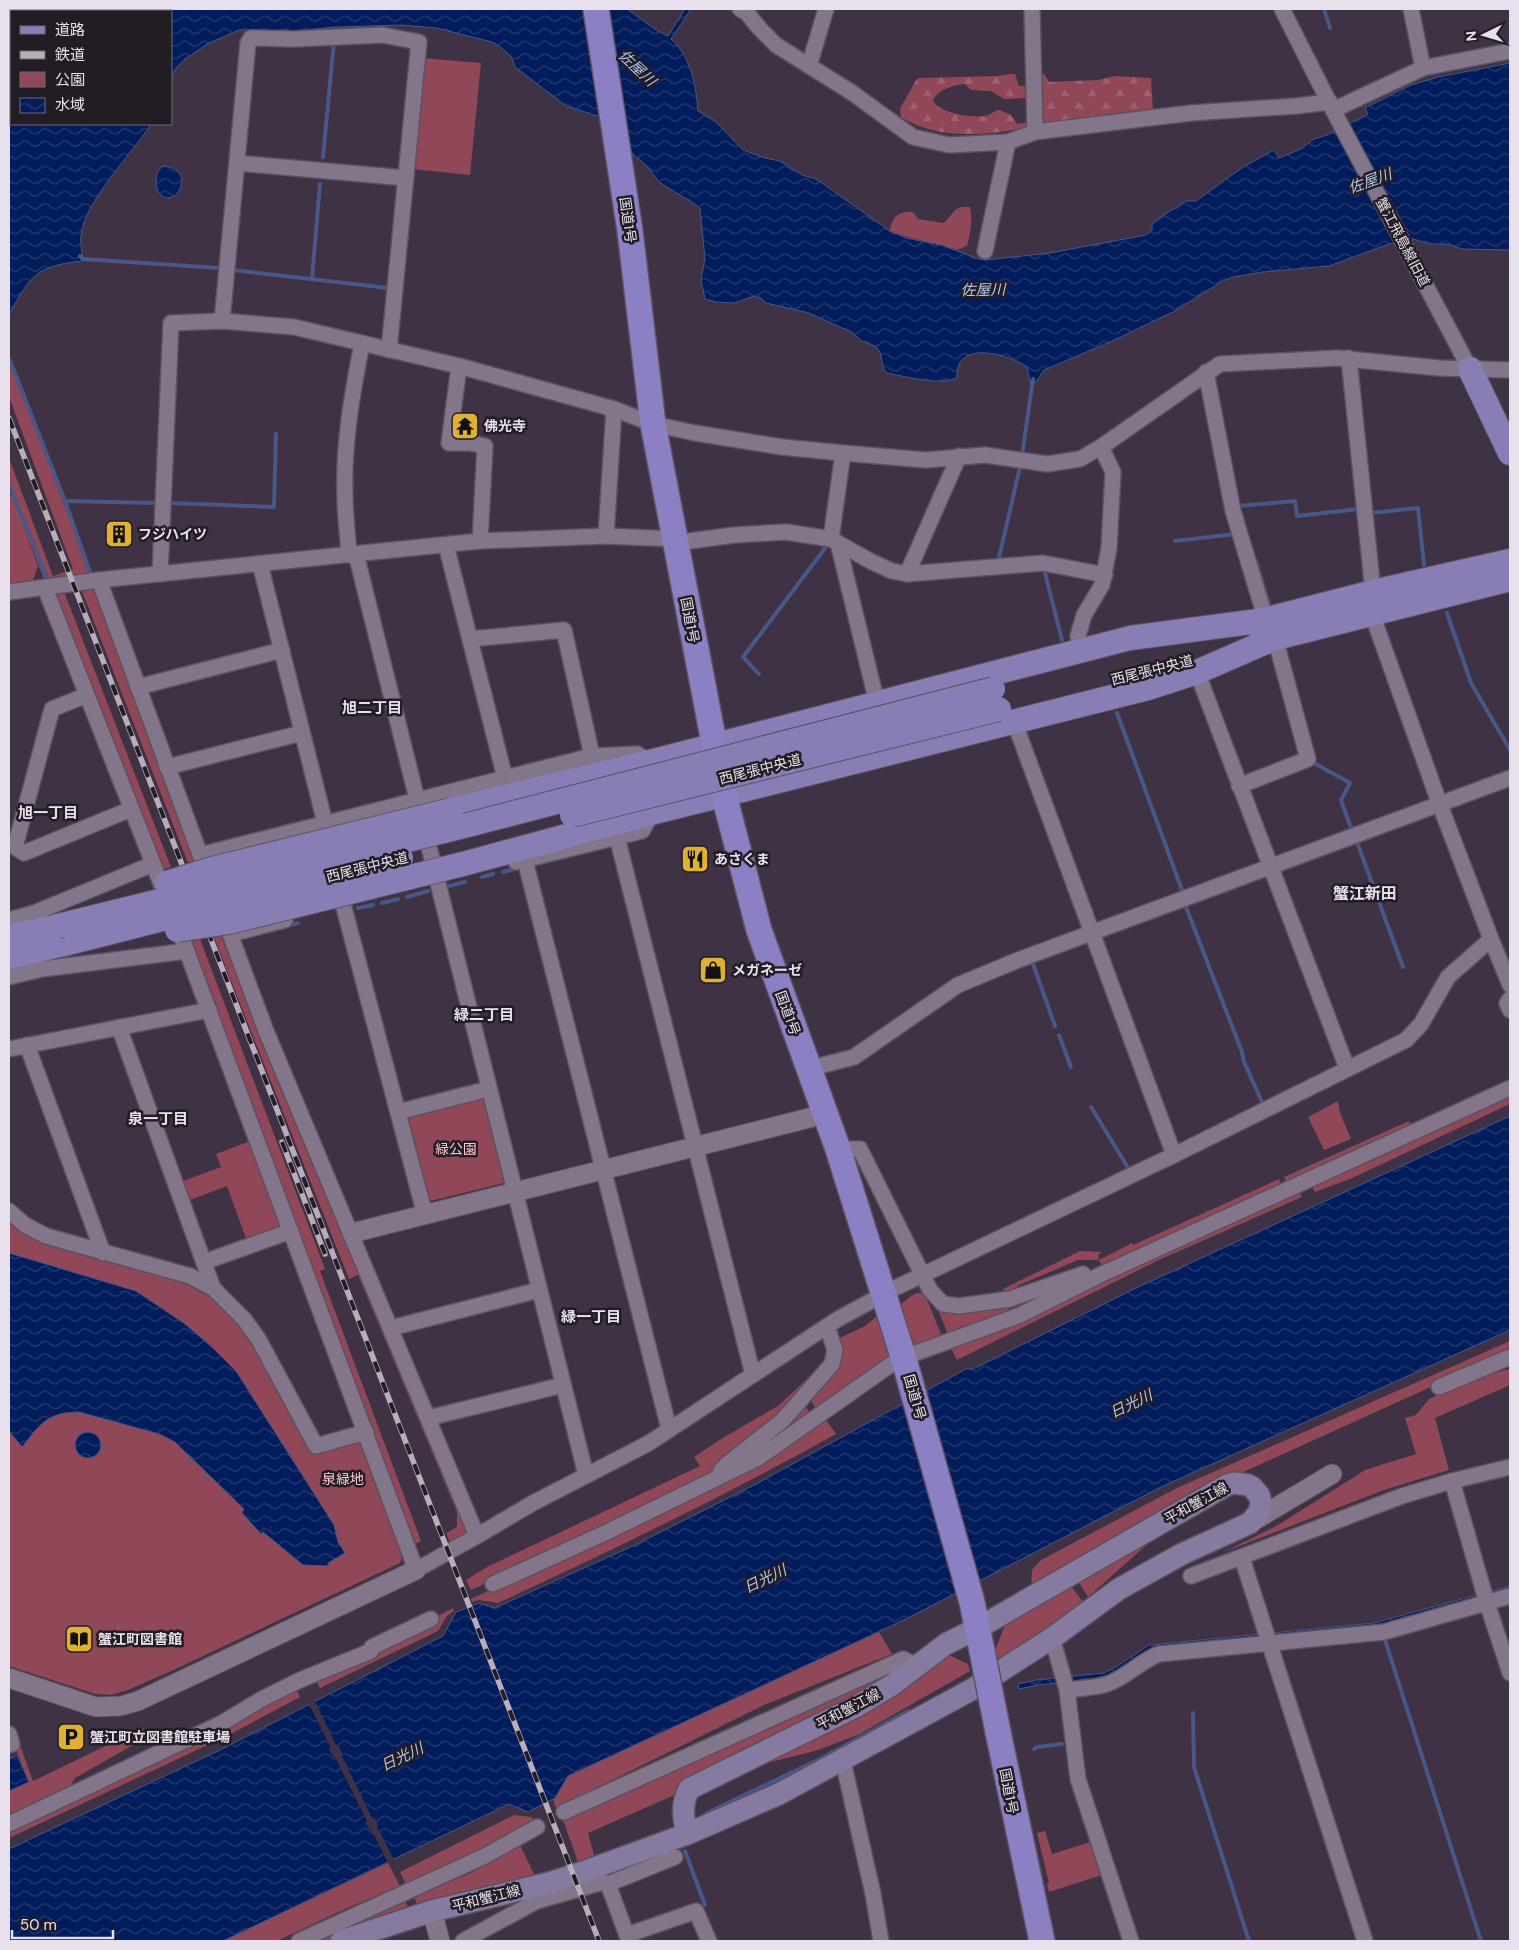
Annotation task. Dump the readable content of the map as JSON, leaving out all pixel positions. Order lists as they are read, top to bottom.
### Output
{
  "streets": {
    "highway": ["国道1号"],
    "main road": ["西尾張中央道", "平和蟹江線"],
    "street": ["蟹江飛島線旧道"]
  },
  "crossings": [
    ["国道1号", "平和蟹江線"]
  ],
  "districts": [
    "旭二丁目",
    "旭一丁目",
    "蟹江新田",
    "緑二丁目",
    "泉一丁目",
    "緑一丁目"
  ],
  "water": ["佐屋川", "日光川"],
  "parks": ["緑公園", "泉緑地"],
  "places": {
    "temple": ["佛光寺"],
    "building": ["フジハイツ"],
    "restaurant": ["あさくま"],
    "shop": ["メガネーゼ"],
    "library": ["蟹江町図書館"],
    "parking": ["蟹江町立図書館駐車場"]
  },
  "legend": [
    "道路",
    "鉄道",
    "公園",
    "水域"
  ],
  "scale_bar": "50 m",
  "north": "left"
}
